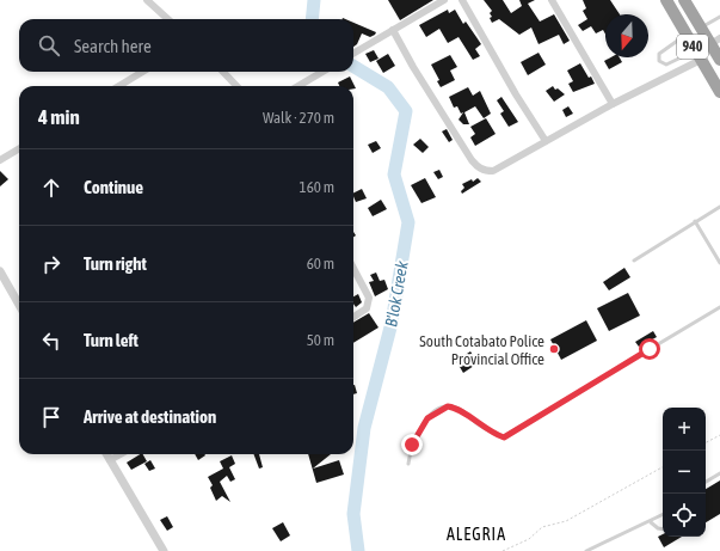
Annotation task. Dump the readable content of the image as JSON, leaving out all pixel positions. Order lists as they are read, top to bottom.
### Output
{
  "streets": {
    "highway": ["940"]
  },
  "districts": ["ALEGRIA"],
  "water": ["B'lok Creek"],
  "places": ["South Cotabato Police Provincial Office"],
  "north": "bottom",
  "page": {
    "search": "Search here",
    "heading": ["4 min", "Walk · 270 m"],
    "list": [
      ["Continue", "160 m"],
      ["Turn right", "60 m"],
      ["Turn left", "50 m"],
      "Arrive at destination"
    ],
    "map_buttons": ["+", "−"]
  }
}
